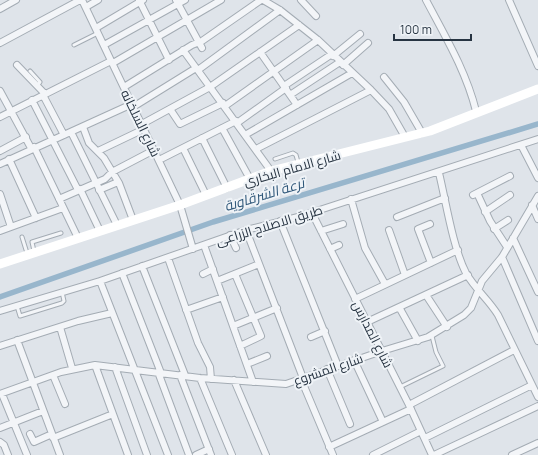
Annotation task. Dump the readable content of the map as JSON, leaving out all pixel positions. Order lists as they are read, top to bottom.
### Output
{
  "streets": {
    "street": [
      "شارع السلخانه",
      "شارع الامام البخاري",
      "طريق الاصلاح الزراعى",
      "شارع المدارس",
      "شارع المشروع"
    ]
  },
  "crossings": [
    ["شارع السلخانه", "شارع الامام البخاري"],
    ["شارع السلخانه", "طريق الاصلاح الزراعى"],
    ["طريق الاصلاح الزراعى", "شارع المدارس"],
    ["شارع المدارس", "شارع المشروع"]
  ],
  "water": ["ترعة الشرقاوية"],
  "scale_bar": "100 m"
}
